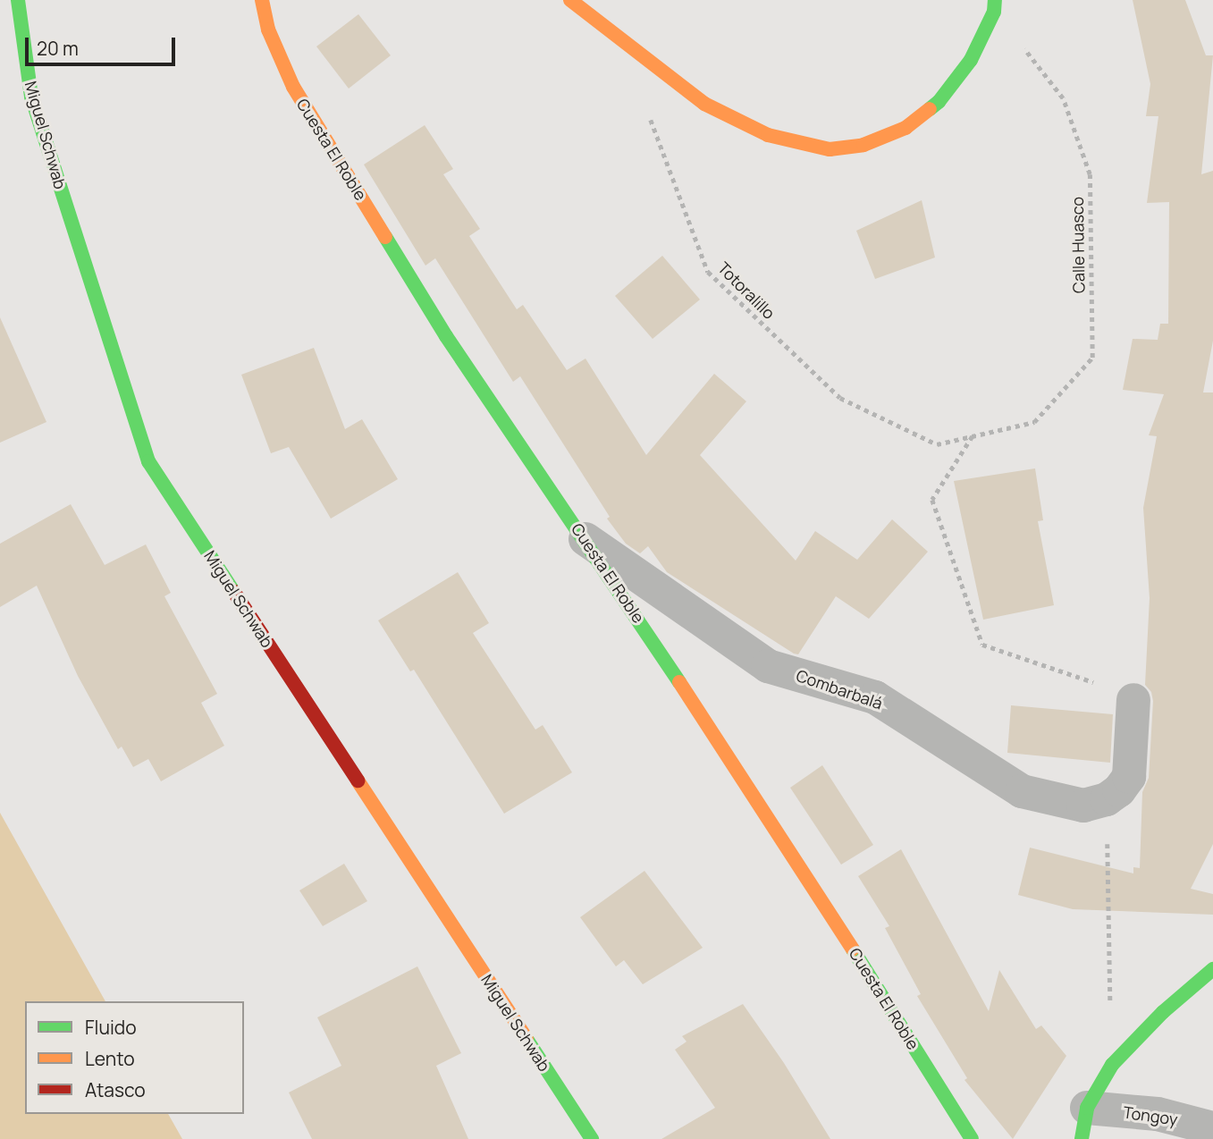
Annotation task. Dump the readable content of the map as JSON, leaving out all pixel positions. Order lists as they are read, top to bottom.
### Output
{
  "streets": {
    "main road": ["Miguel Schwab", "Cuesta El Roble"],
    "street": ["Combarbalá", "Tongoy"],
    "path": ["Calle Huasco", "Totoralillo"]
  },
  "crossings": [
    ["Cuesta El Roble", "Combarbalá"],
    ["Calle Huasco", "Totoralillo"]
  ],
  "legend": ["Fluido", "Lento", "Atasco"],
  "scale_bar": "20 m"
}
